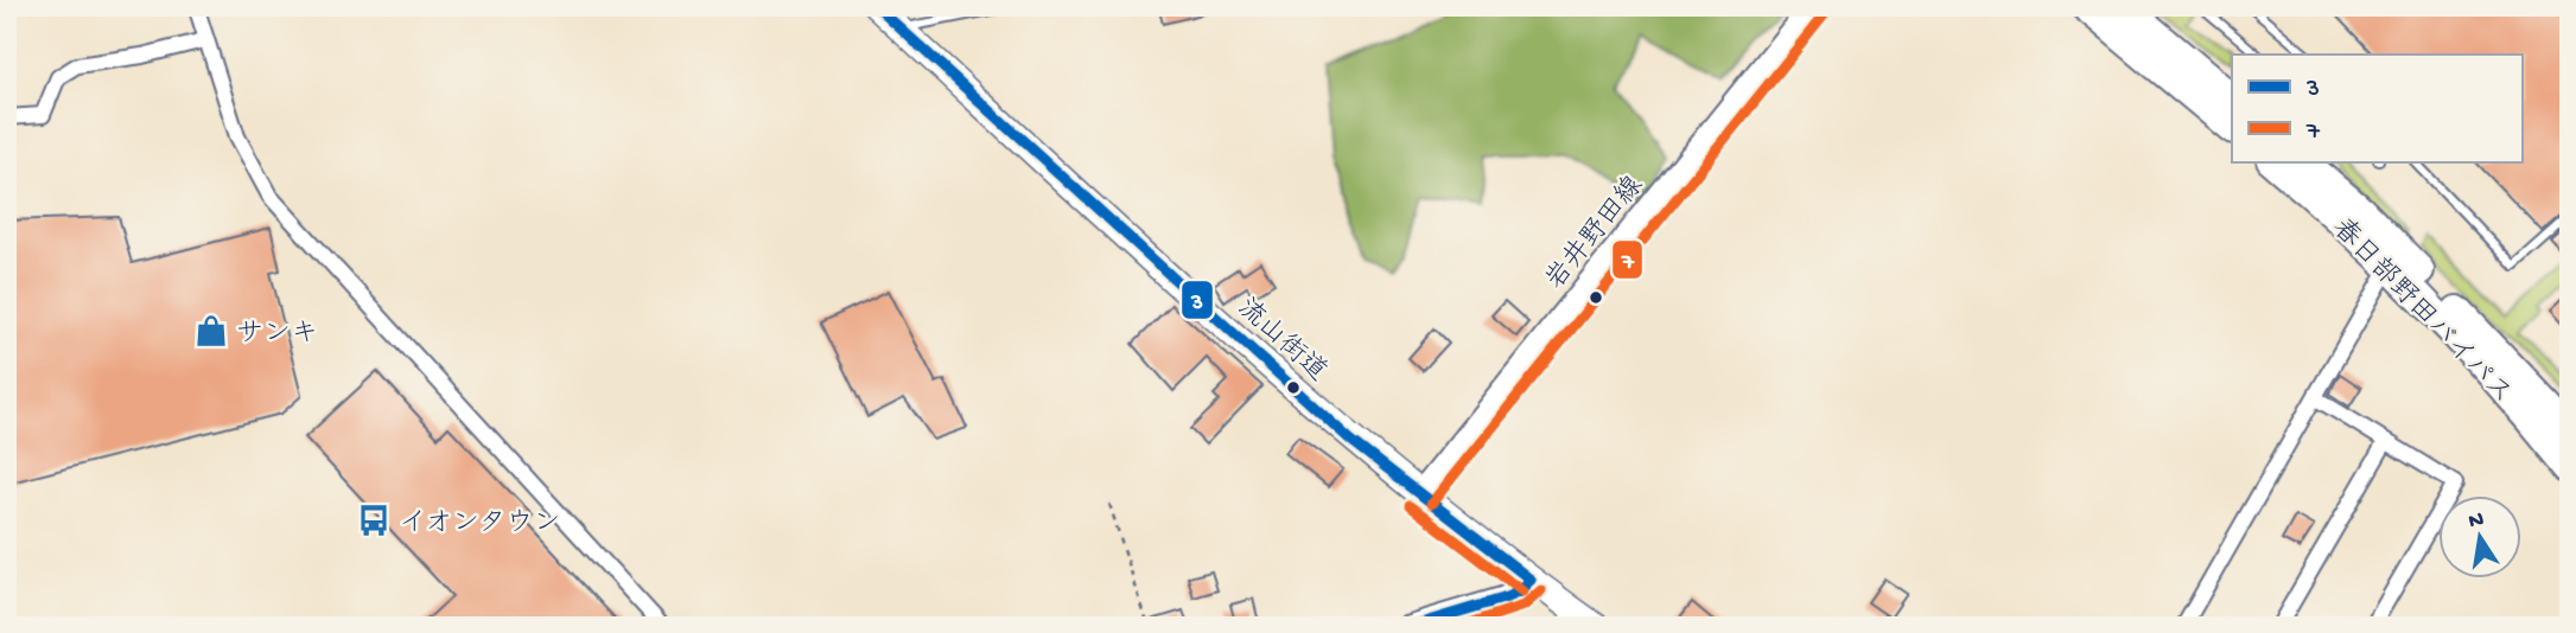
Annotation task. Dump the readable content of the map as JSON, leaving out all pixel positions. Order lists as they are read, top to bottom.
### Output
{
  "streets": {
    "highway": ["春日部野田バイパス"],
    "main road": ["岩井野田線", "流山街道"]
  },
  "crossings": [
    ["岩井野田線", "流山街道"]
  ],
  "places": {
    "shop": ["サンキ"],
    "bus stop": ["イオンタウン"]
  },
  "lines": ["transit line 3", "transit line 7"],
  "legend": ["3", "7"],
  "north": "top"
}
